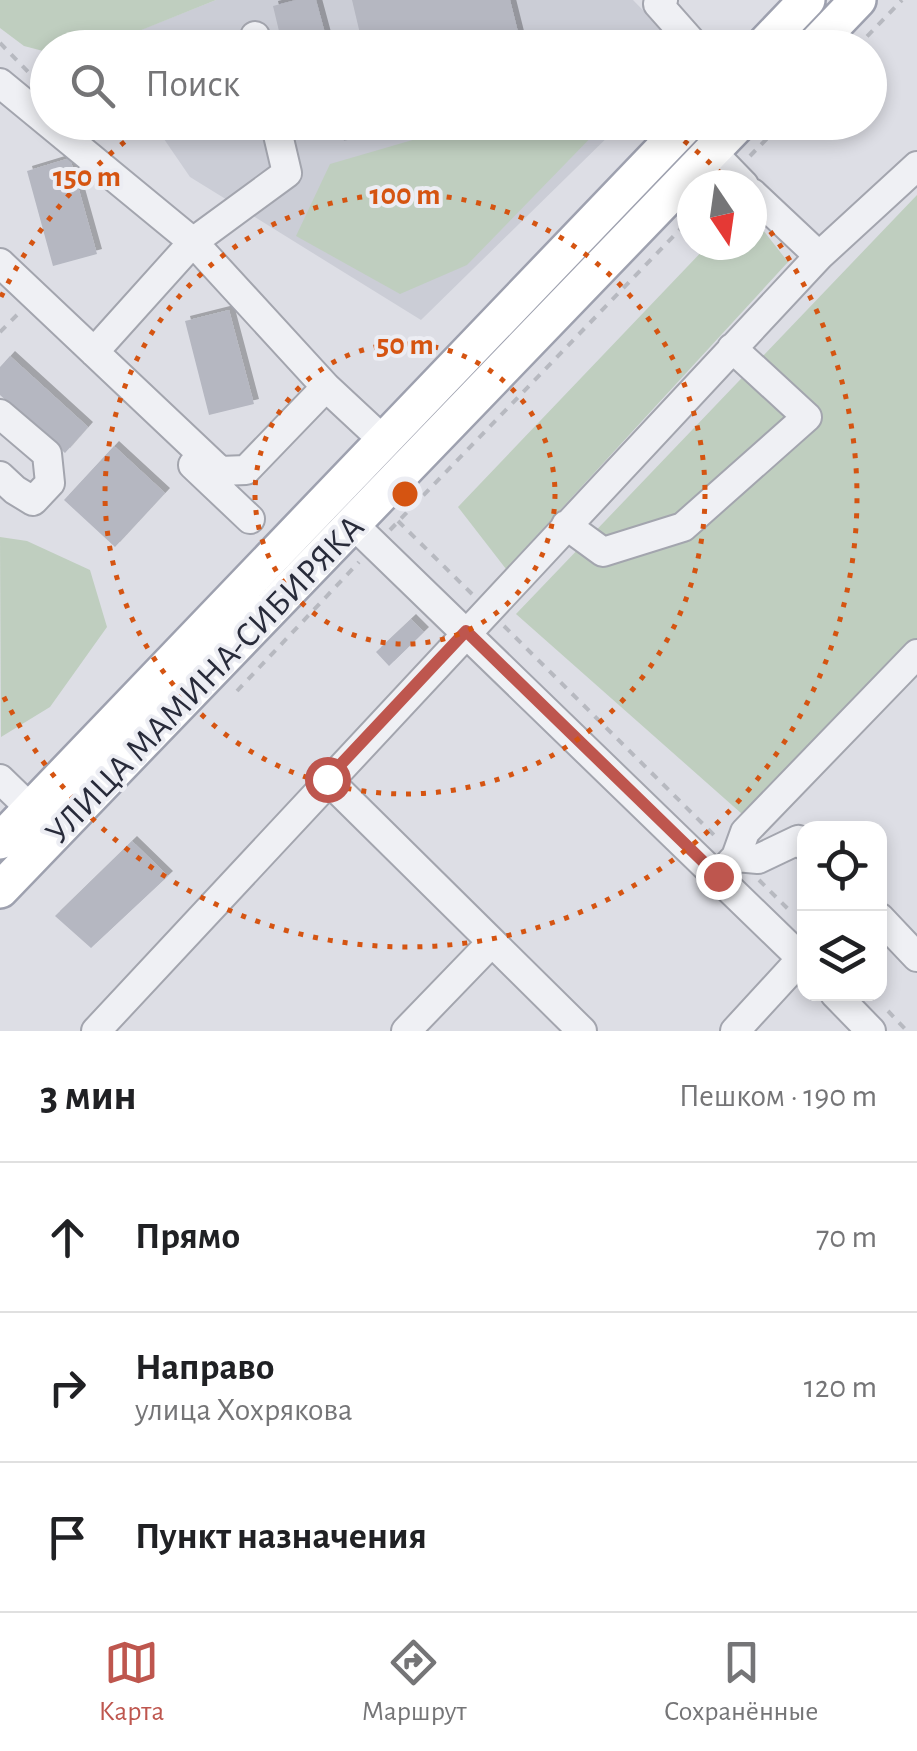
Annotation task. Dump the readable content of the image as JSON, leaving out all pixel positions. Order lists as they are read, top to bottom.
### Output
{
  "streets": {
    "main road": ["УЛИЦА МАМИНА-СИБИРЯКА"]
  },
  "north": "bottom",
  "page": {
    "search": "Поиск",
    "heading": ["3 мин", "Пешком · 190 m"],
    "list": [
      ["Прямо", "70 m"],
      ["Направо", "улица Хохрякова", "120 m"],
      "Пункт назначения"
    ],
    "nav": ["Карта", "Маршрут", "Сохранённые"]
  },
  "rings": ["150 m", "100 m", "50 m"]
}
